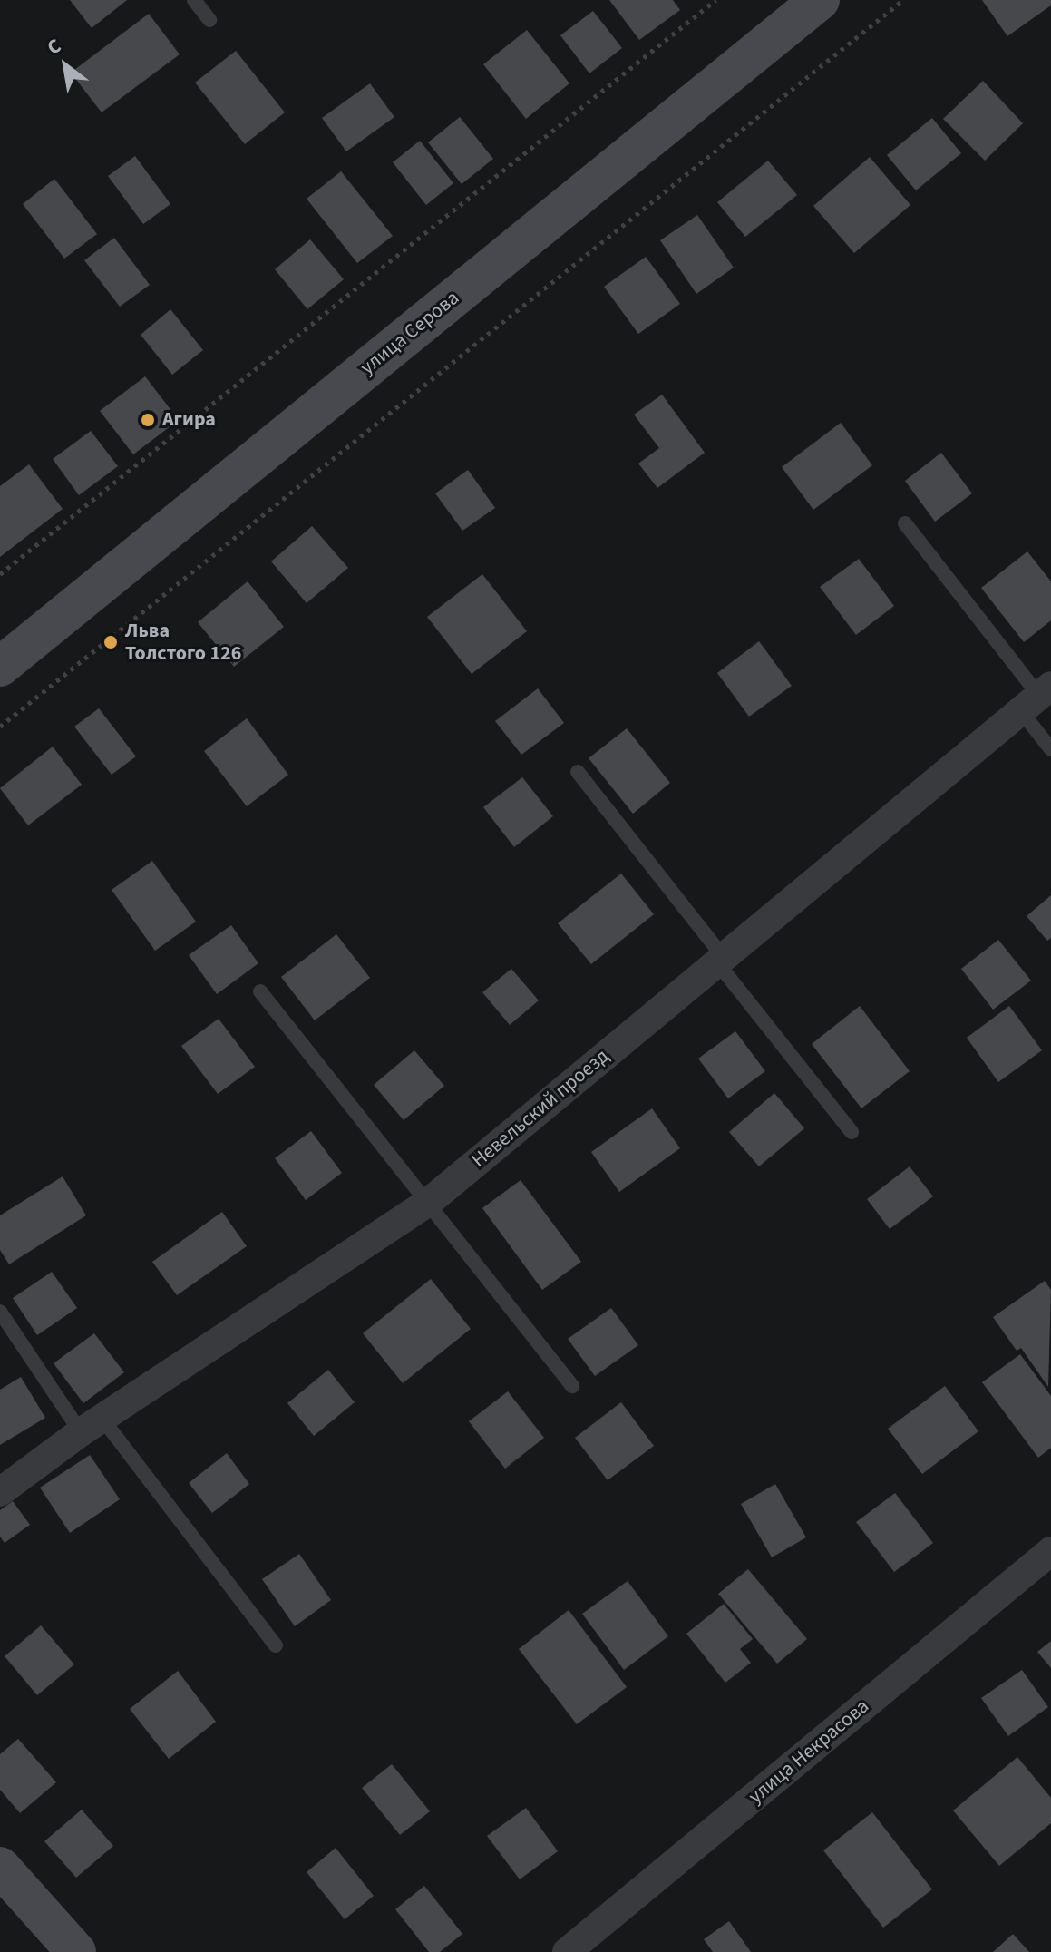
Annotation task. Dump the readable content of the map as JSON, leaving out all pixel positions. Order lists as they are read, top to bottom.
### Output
{
  "streets": {
    "main road": ["улица Серова"],
    "street": ["Невельский проезд", "улица Некрасова"]
  },
  "places": ["Агира", "Льва Толстого 126"],
  "north": "top left"
}
